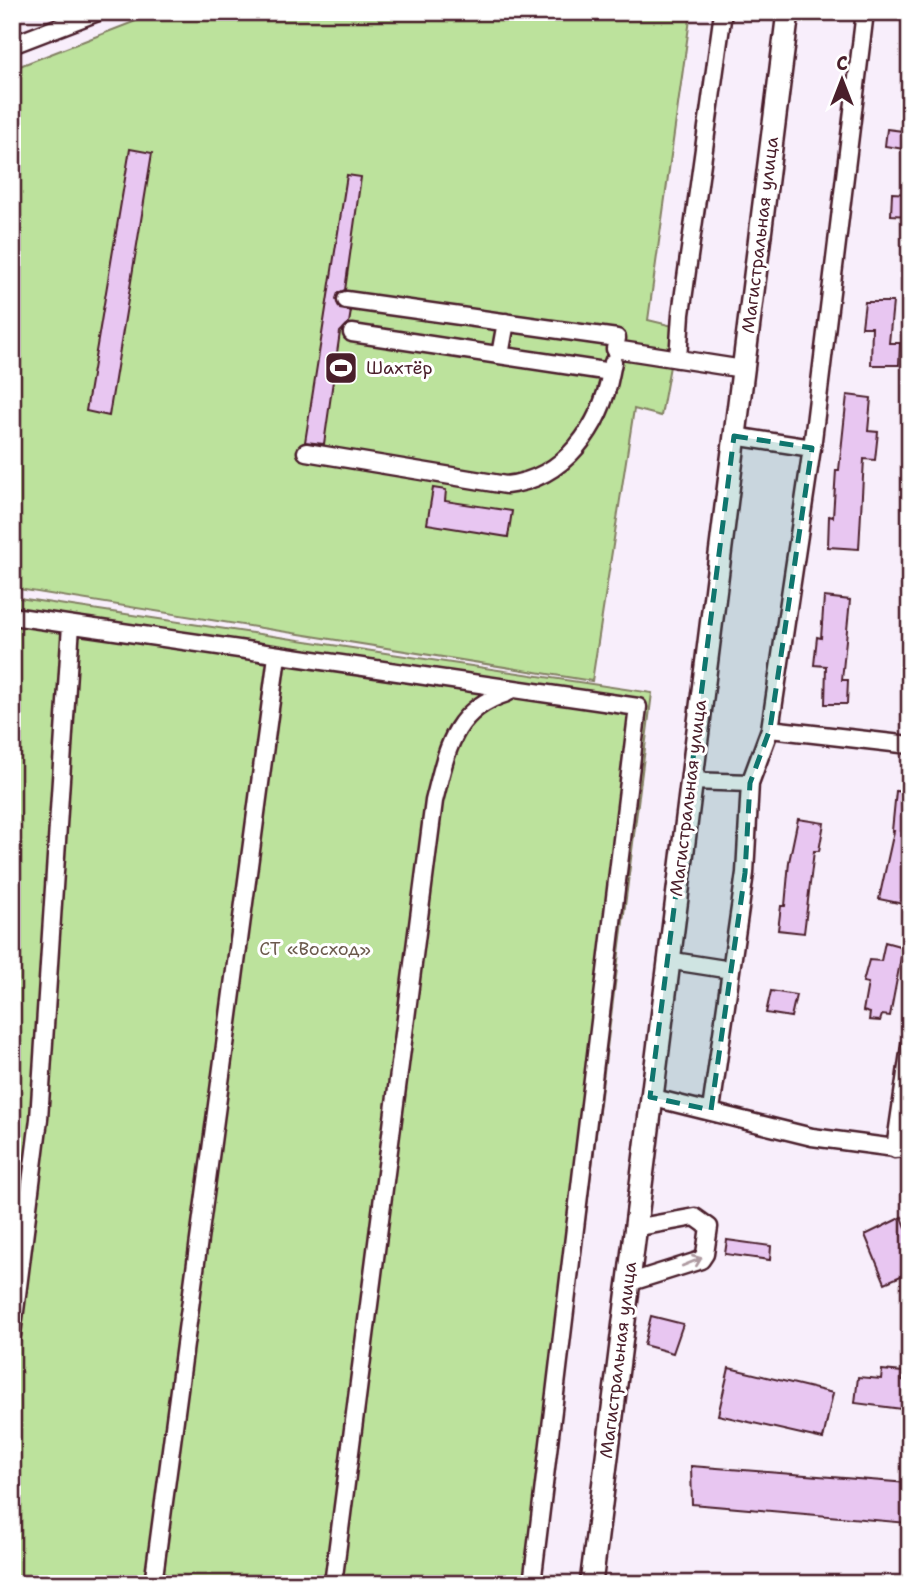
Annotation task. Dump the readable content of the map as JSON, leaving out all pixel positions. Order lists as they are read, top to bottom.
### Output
{
  "streets": {
    "main road": ["Магистральная улица"]
  },
  "parks": ["СТ «Восход»"],
  "places": {
    "sports": ["Шахтёр"]
  },
  "north": "top"
}
